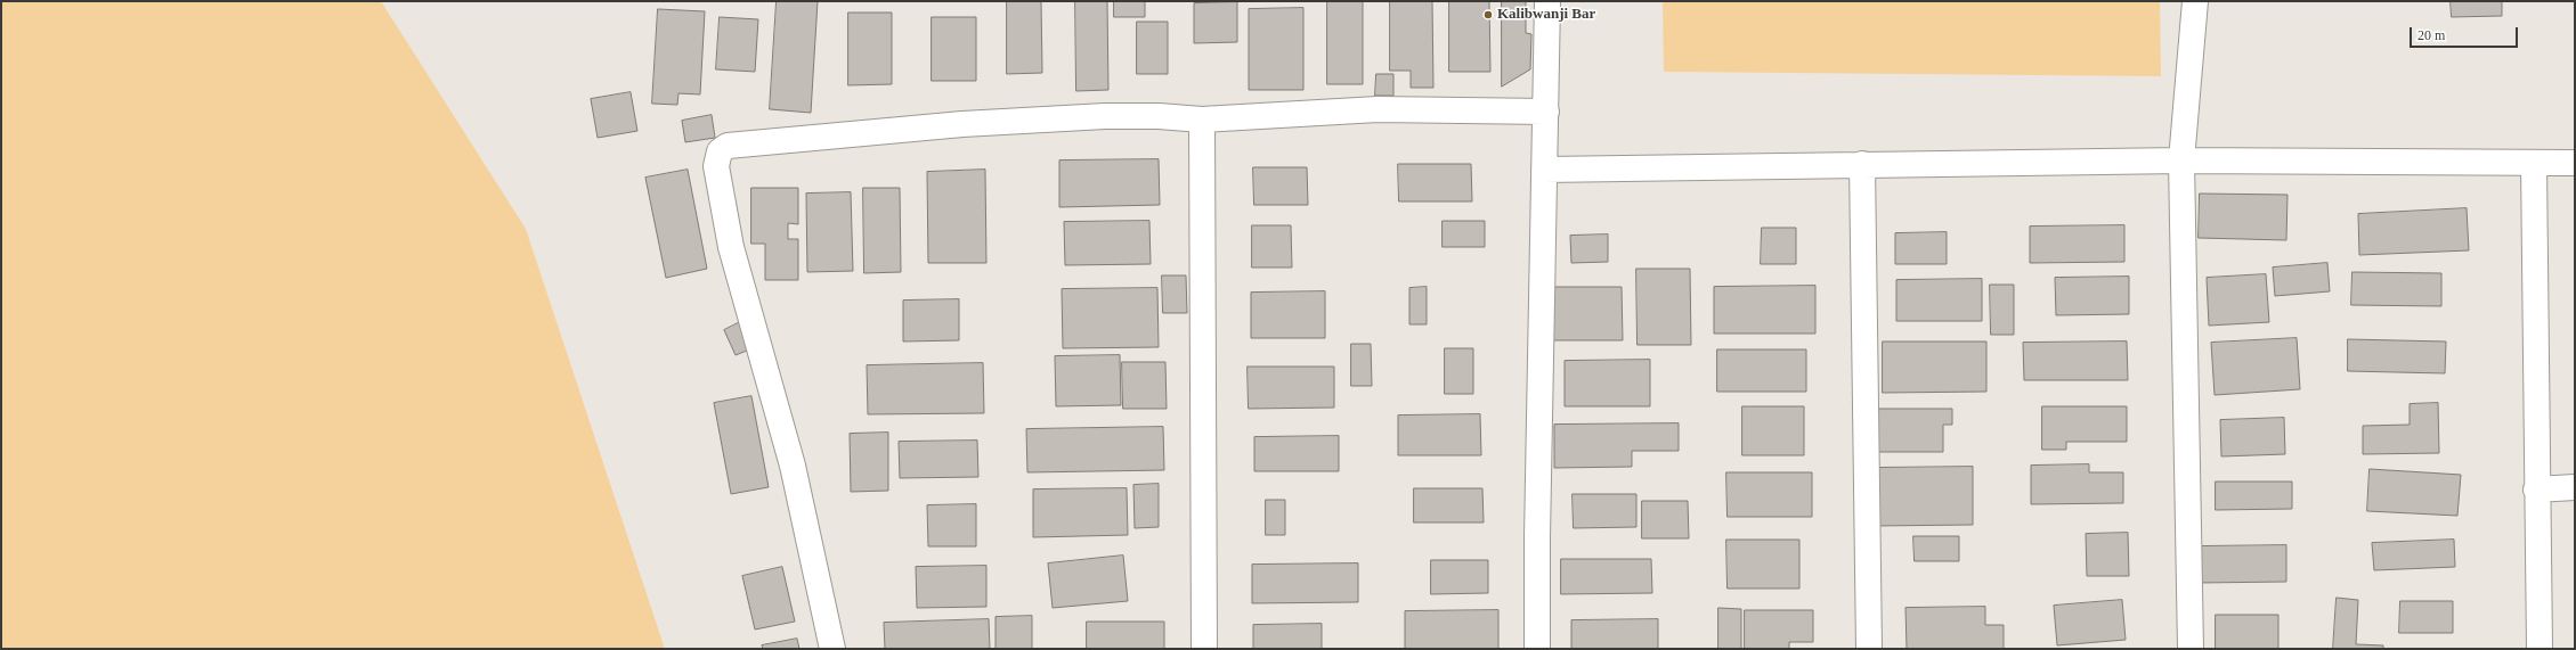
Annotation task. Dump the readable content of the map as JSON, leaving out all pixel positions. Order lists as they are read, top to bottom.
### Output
{
  "places": ["Kalibwanji Bar"],
  "scale_bar": "20 m"
}
